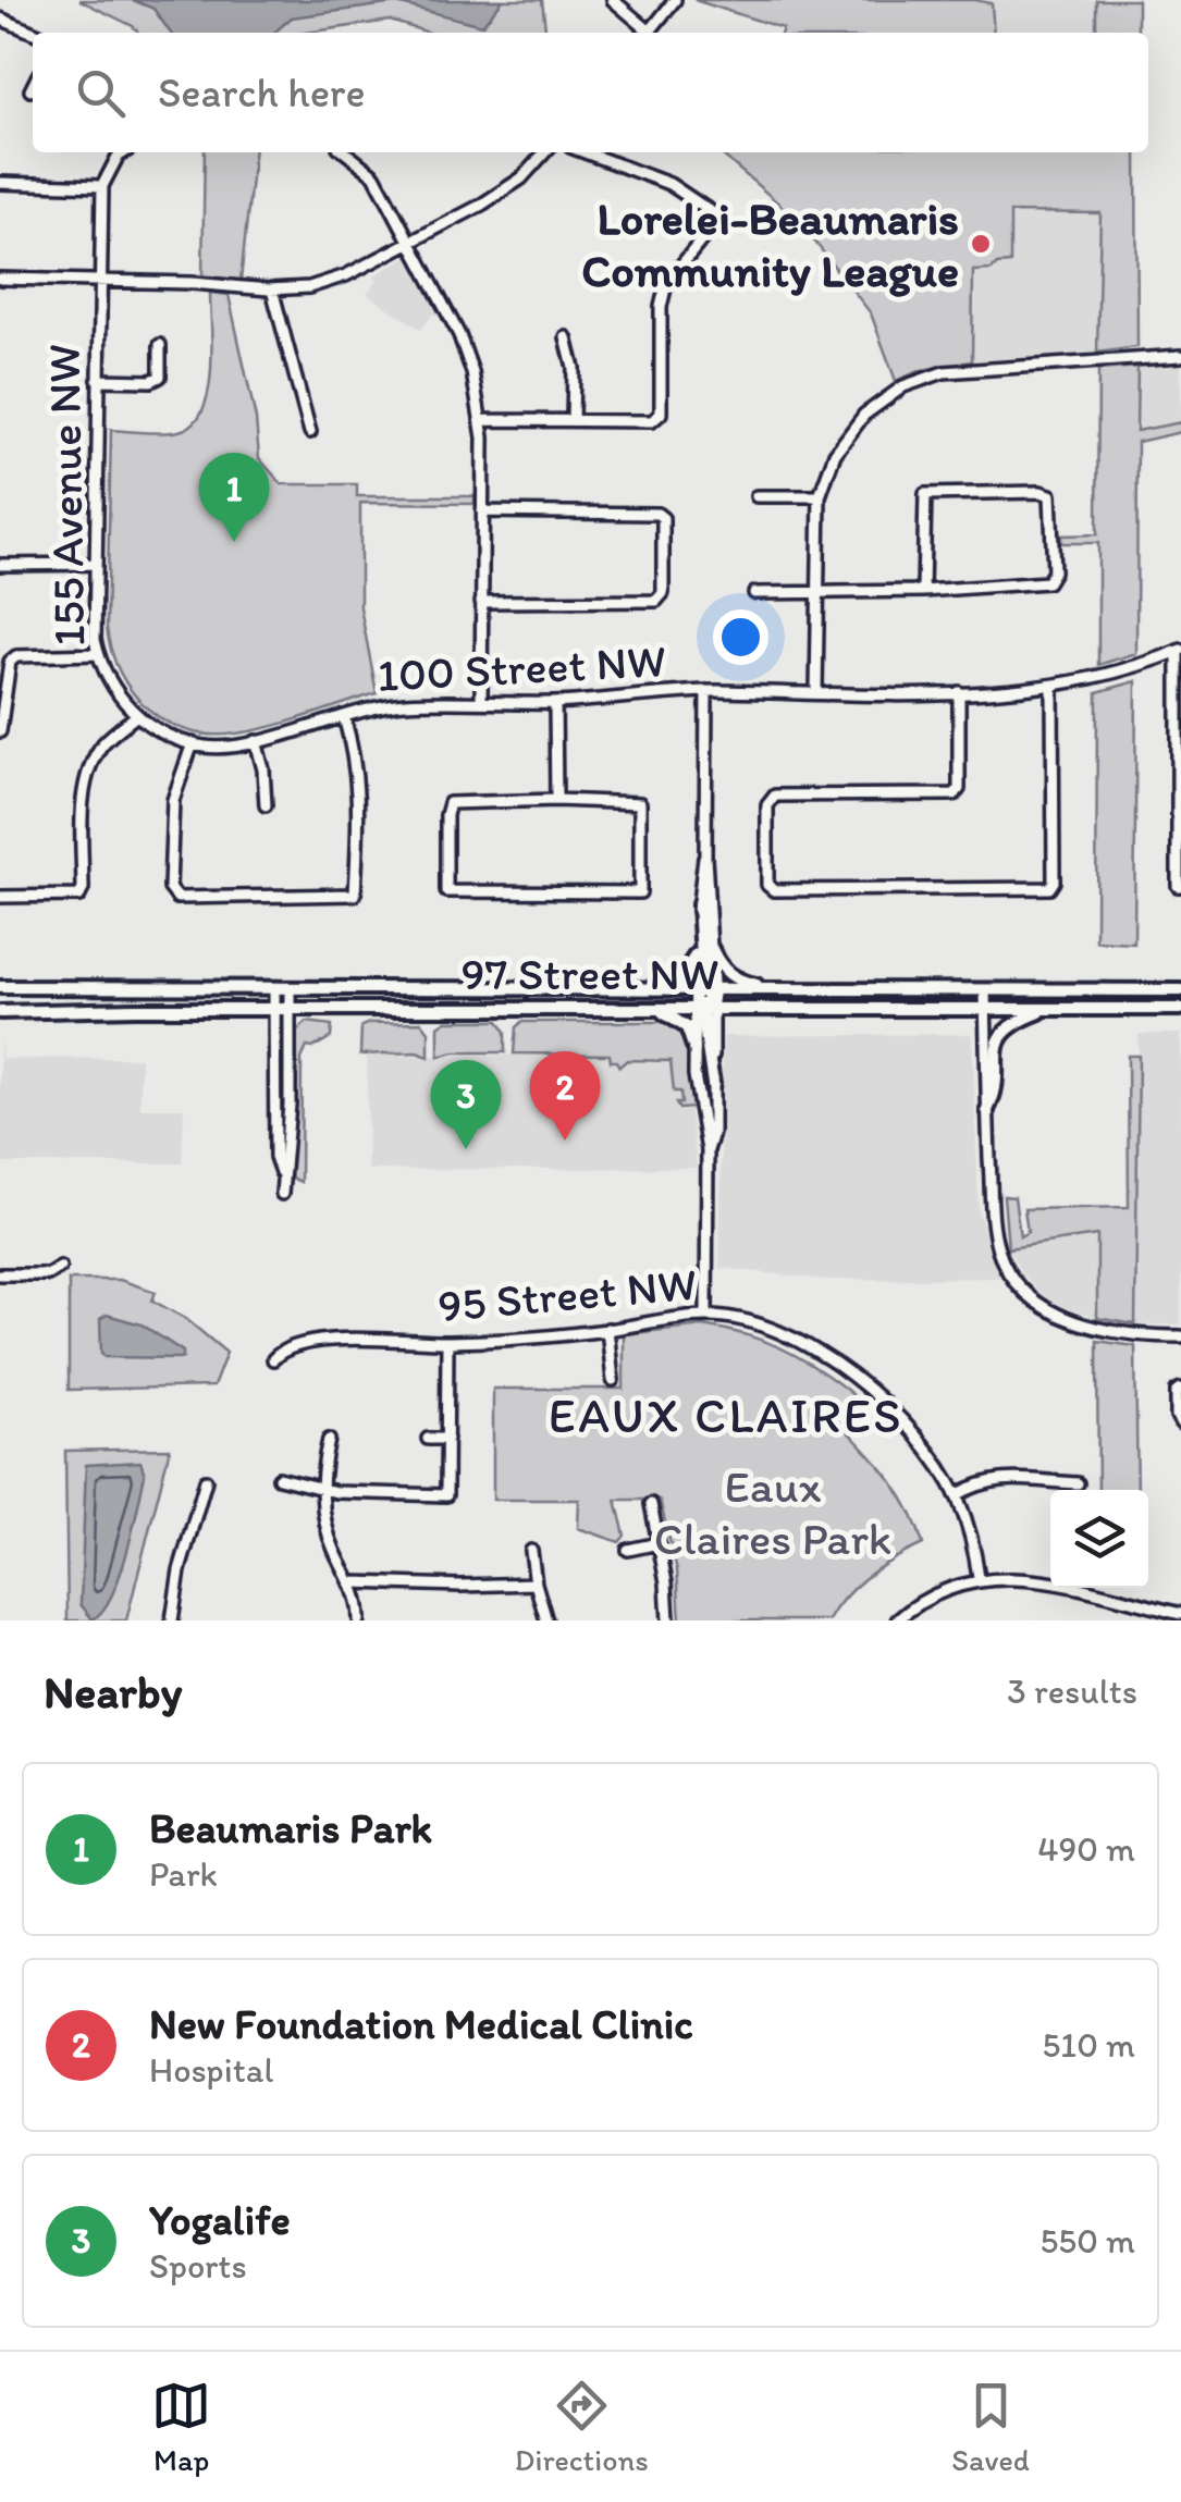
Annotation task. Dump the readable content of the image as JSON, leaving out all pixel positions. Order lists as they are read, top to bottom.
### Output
{
  "streets": {
    "main road": ["97 Street NW"],
    "street": ["155 Avenue NW", "100 Street NW", "95 Street NW"]
  },
  "crossings": [
    ["155 Avenue NW", "100 Street NW"]
  ],
  "districts": ["EAUX CLAIRES"],
  "parks": ["Eaux Claires Park"],
  "places": ["Lorelei-Beaumaris Community League"],
  "page": {
    "search": "Search here",
    "pins": ["1", "2", "3"],
    "heading": ["Nearby", "3 results"],
    "list": [
      {
        "mark": "1",
        "name": "Beaumaris Park",
        "note": "Park",
        "value": "490 m"
      },
      {
        "mark": "2",
        "name": "New Foundation Medical Clinic",
        "note": "Hospital",
        "value": "510 m"
      },
      {
        "mark": "3",
        "name": "Yogalife",
        "note": "Sports",
        "value": "550 m"
      }
    ],
    "nav": ["Map", "Directions", "Saved"]
  }
}
